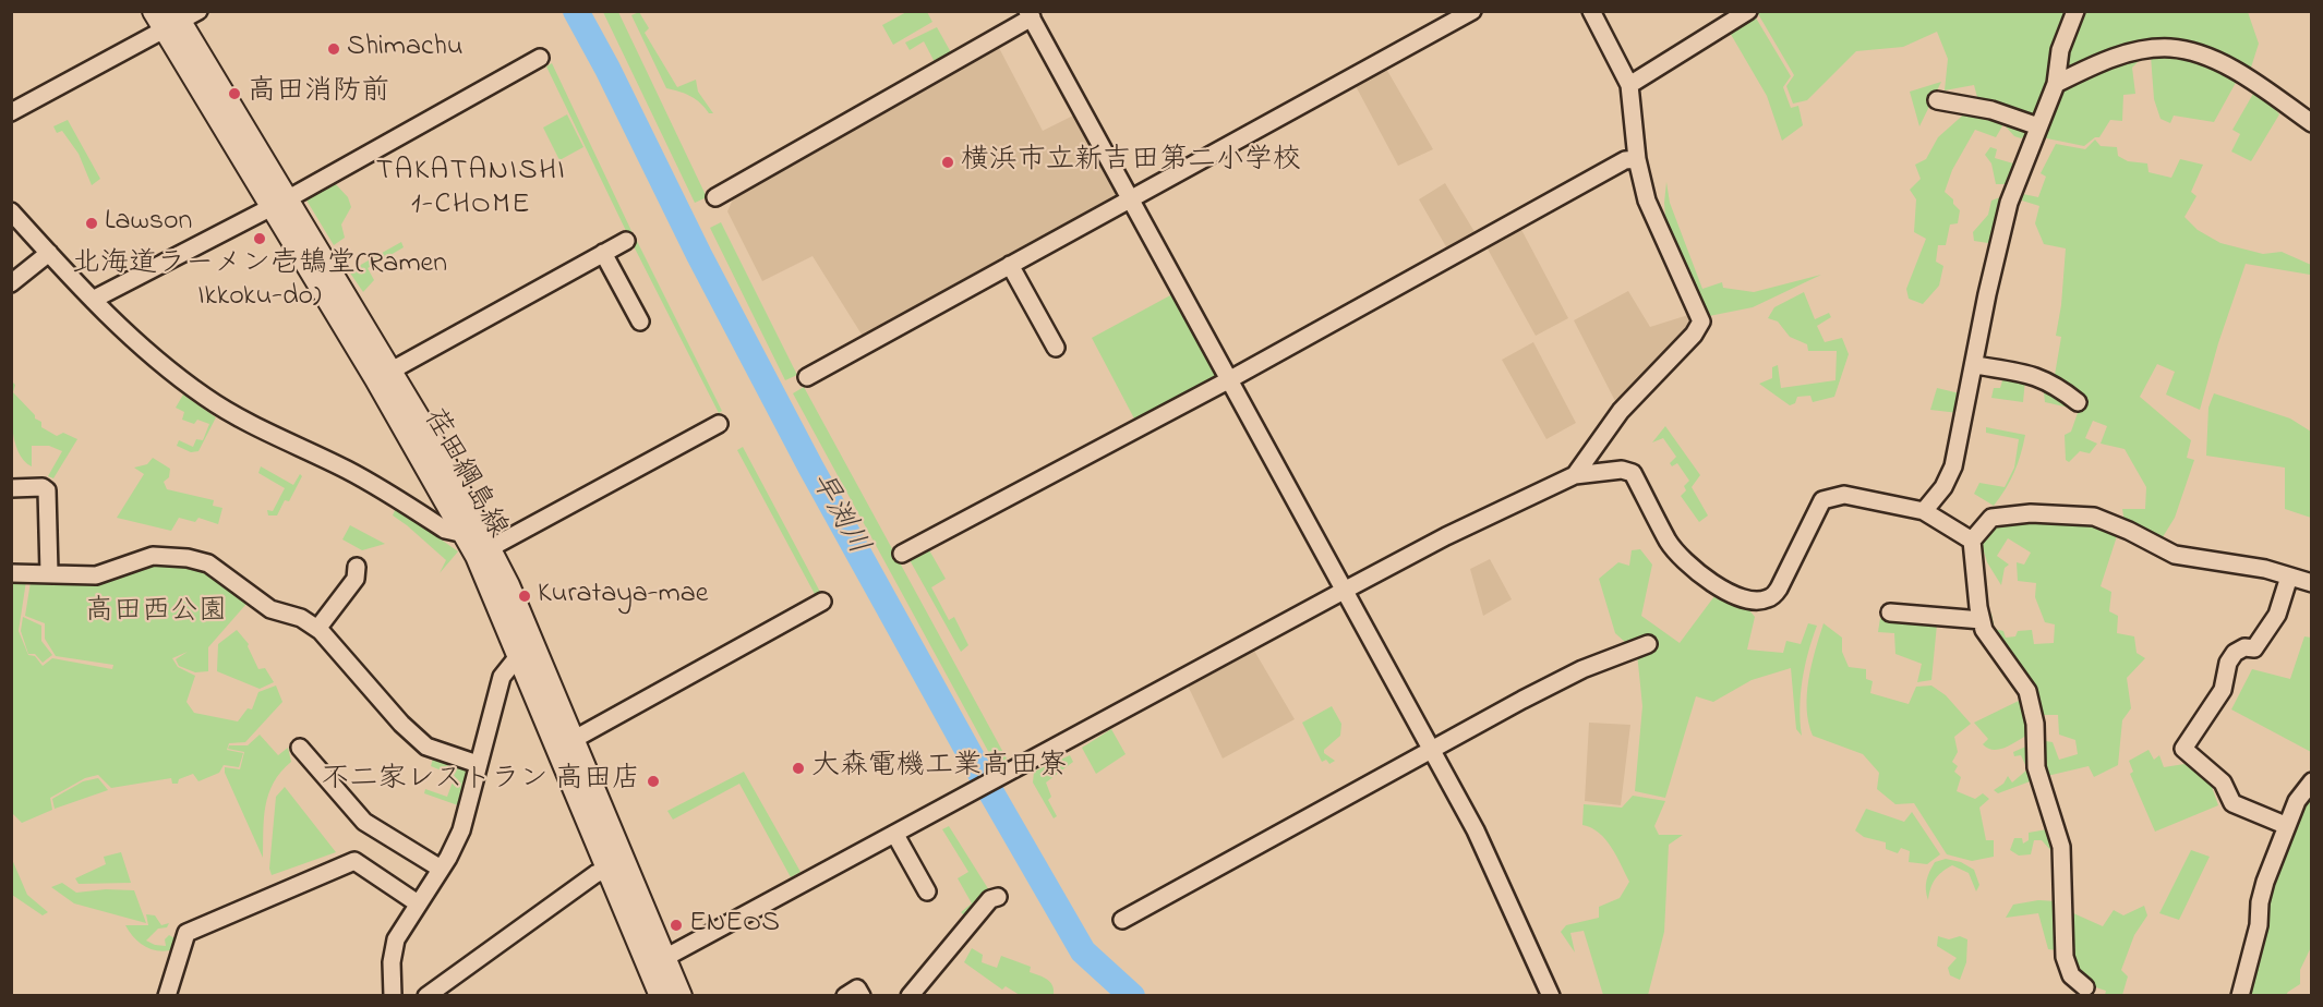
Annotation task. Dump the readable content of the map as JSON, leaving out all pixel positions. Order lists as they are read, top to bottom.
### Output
{
  "streets": {
    "main road": ["荏田綱島線"]
  },
  "districts": ["TAKATANISHI 1-CHOME"],
  "water": ["早渕川"],
  "parks": ["高田西公園"],
  "places": [
    "Shimachu",
    "高田消防前",
    "横浜市立新吉田第二小学校",
    "Lawson",
    "北海道ラーメン壱鵠堂(Ramen Ikkoku-do)",
    "Kurataya-mae",
    "大森電機工業高田寮",
    "不二家レストラン 高田店",
    "ENEOS"
  ]
}
